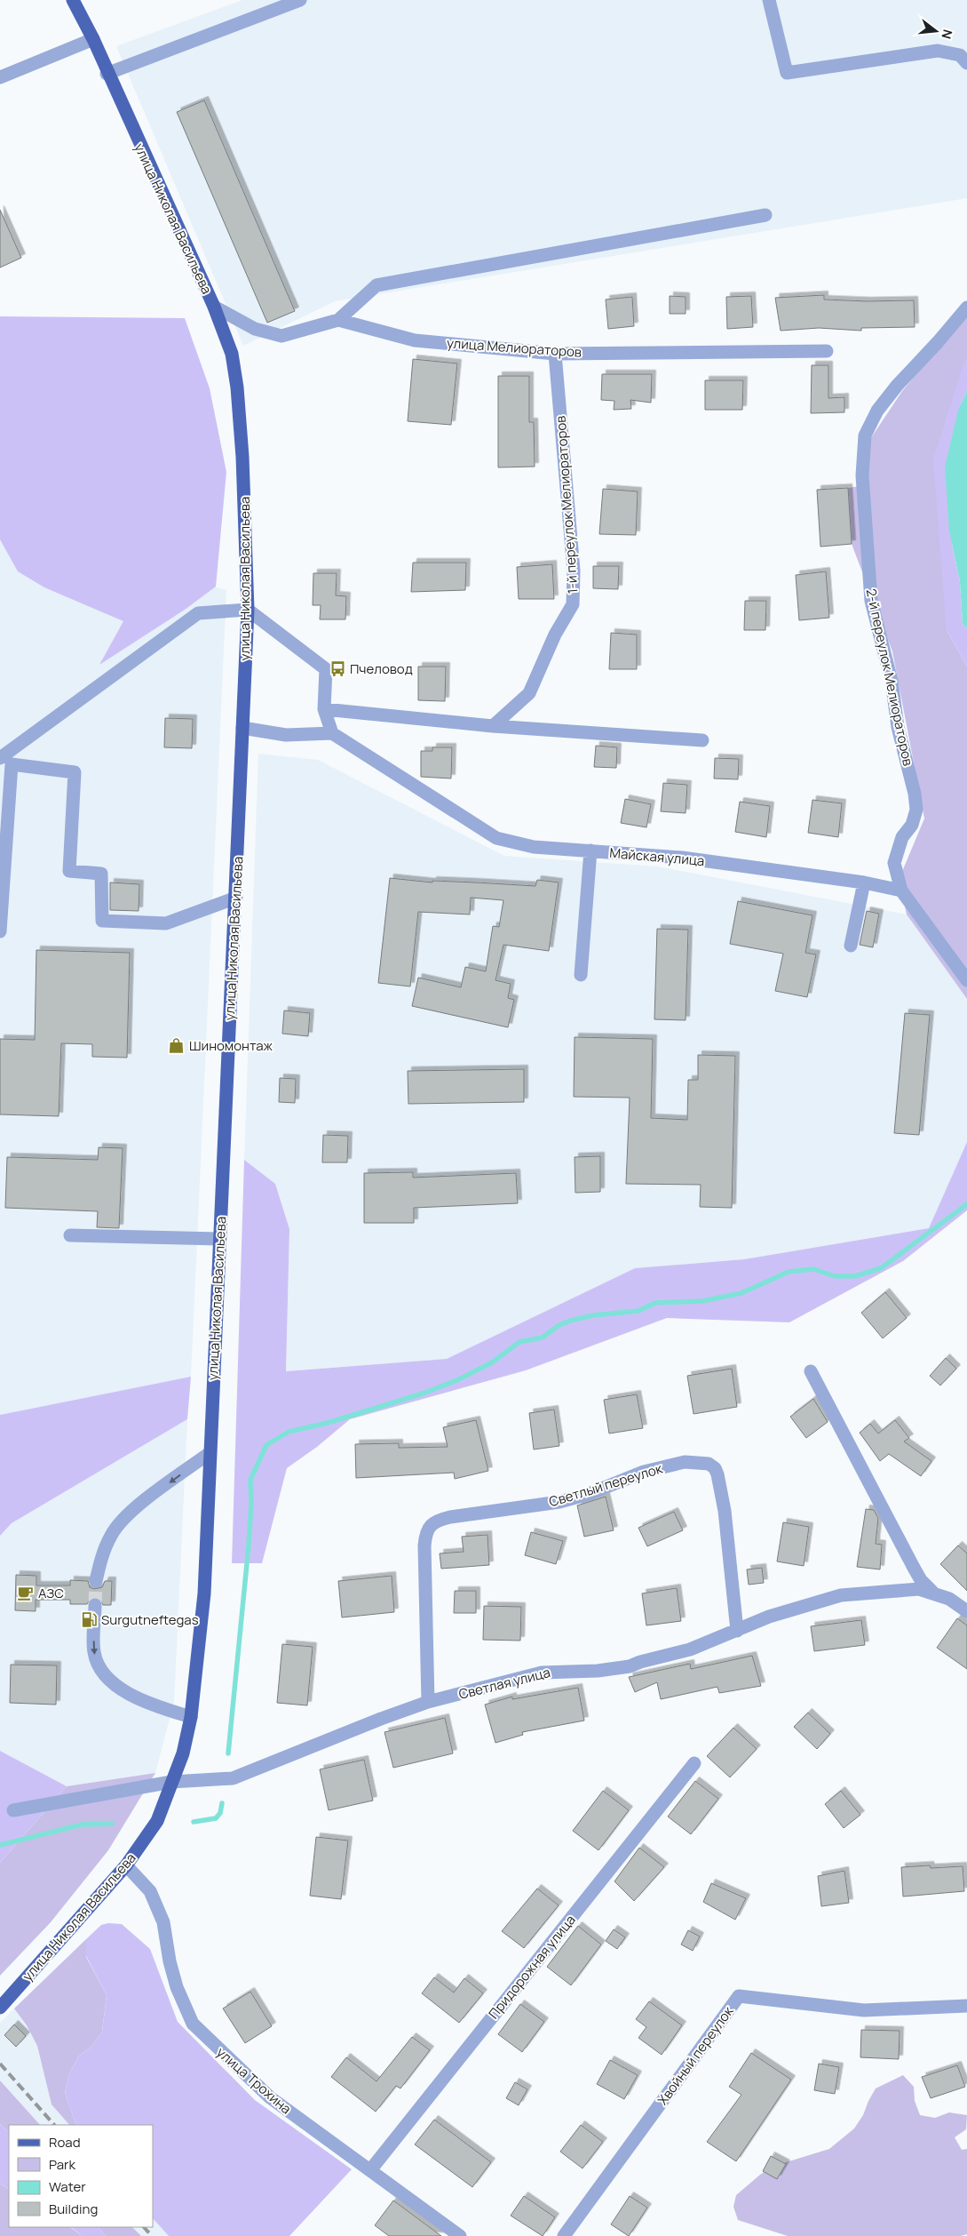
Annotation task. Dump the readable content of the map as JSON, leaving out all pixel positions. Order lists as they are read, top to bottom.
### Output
{
  "streets": {
    "main road": ["улица Николая Васильева"],
    "street": [
      "улица Мелиораторов",
      "1-й переулок Мелиораторов",
      "2-й переулок Мелиораторов",
      "Майская улица",
      "Светлый переулок",
      "Светлая улица",
      "Придорожная улица",
      "Хвойный переулок",
      "улица Трохина"
    ]
  },
  "crossings": [
    ["улица Николая Васильева", "Светлая улица"],
    ["улица Николая Васильева", "улица Трохина"],
    ["улица Мелиораторов", "1-й переулок Мелиораторов"],
    ["2-й переулок Мелиораторов", "Майская улица"],
    ["Светлый переулок", "Светлая улица"],
    ["Придорожная улица", "улица Трохина"]
  ],
  "places": {
    "bus stop": ["Пчеловод"],
    "shop": ["Шиномонтаж"],
    "cafe": ["АЗС"],
    "fuel station": ["Surgutneftegas"]
  },
  "legend": [
    "Road",
    "Park",
    "Water",
    "Building"
  ],
  "north": "right"
}
